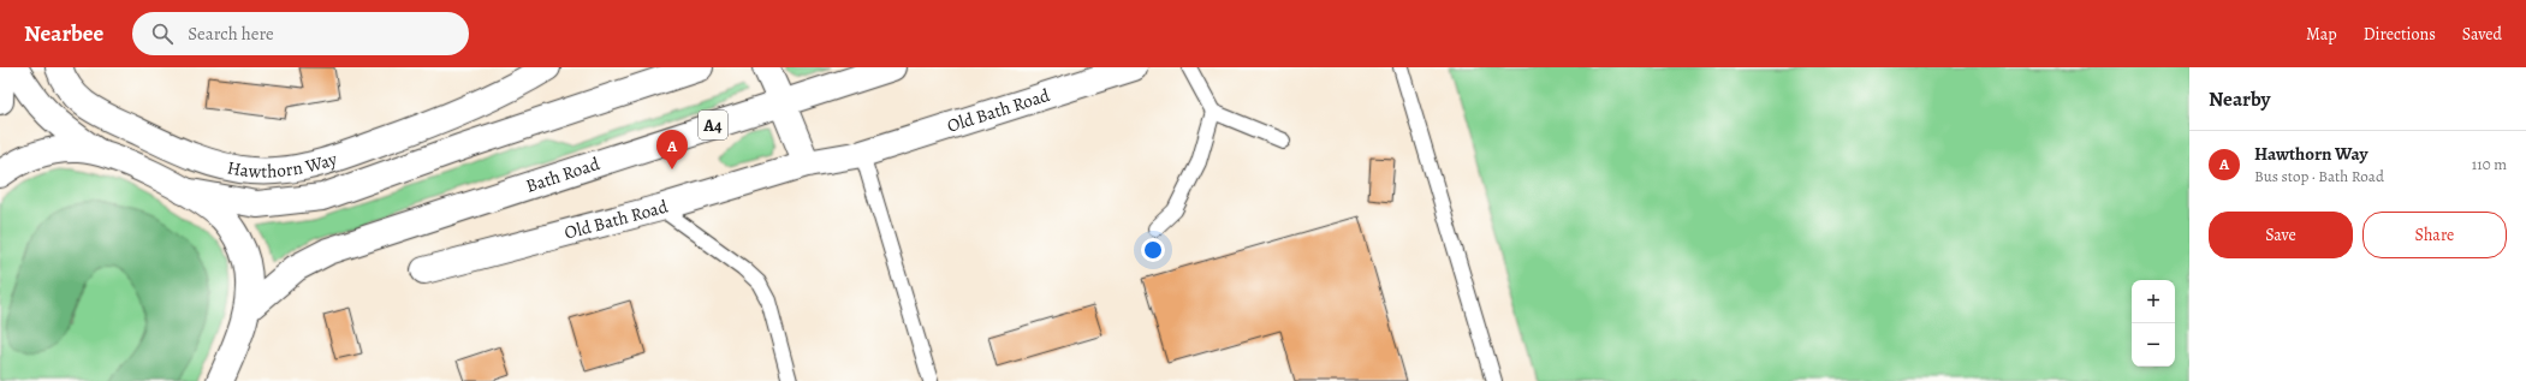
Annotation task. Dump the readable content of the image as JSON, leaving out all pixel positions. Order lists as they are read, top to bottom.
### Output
{
  "streets": {
    "main road": [
      "Old Bath Road",
      "A4",
      "Hawthorn Way",
      "Bath Road"
    ]
  },
  "page": {
    "header": "Nearbee",
    "search": "Search here",
    "nav": ["Map", "Directions", "Saved"],
    "heading": "Nearby",
    "pins": "A",
    "list": [
      {
        "mark": "A",
        "name": "Hawthorn Way",
        "note": "Bus stop · Bath Road",
        "value": "110 m"
      }
    ],
    "buttons": ["Save", "Share"],
    "map_buttons": ["+", "−"]
  }
}
